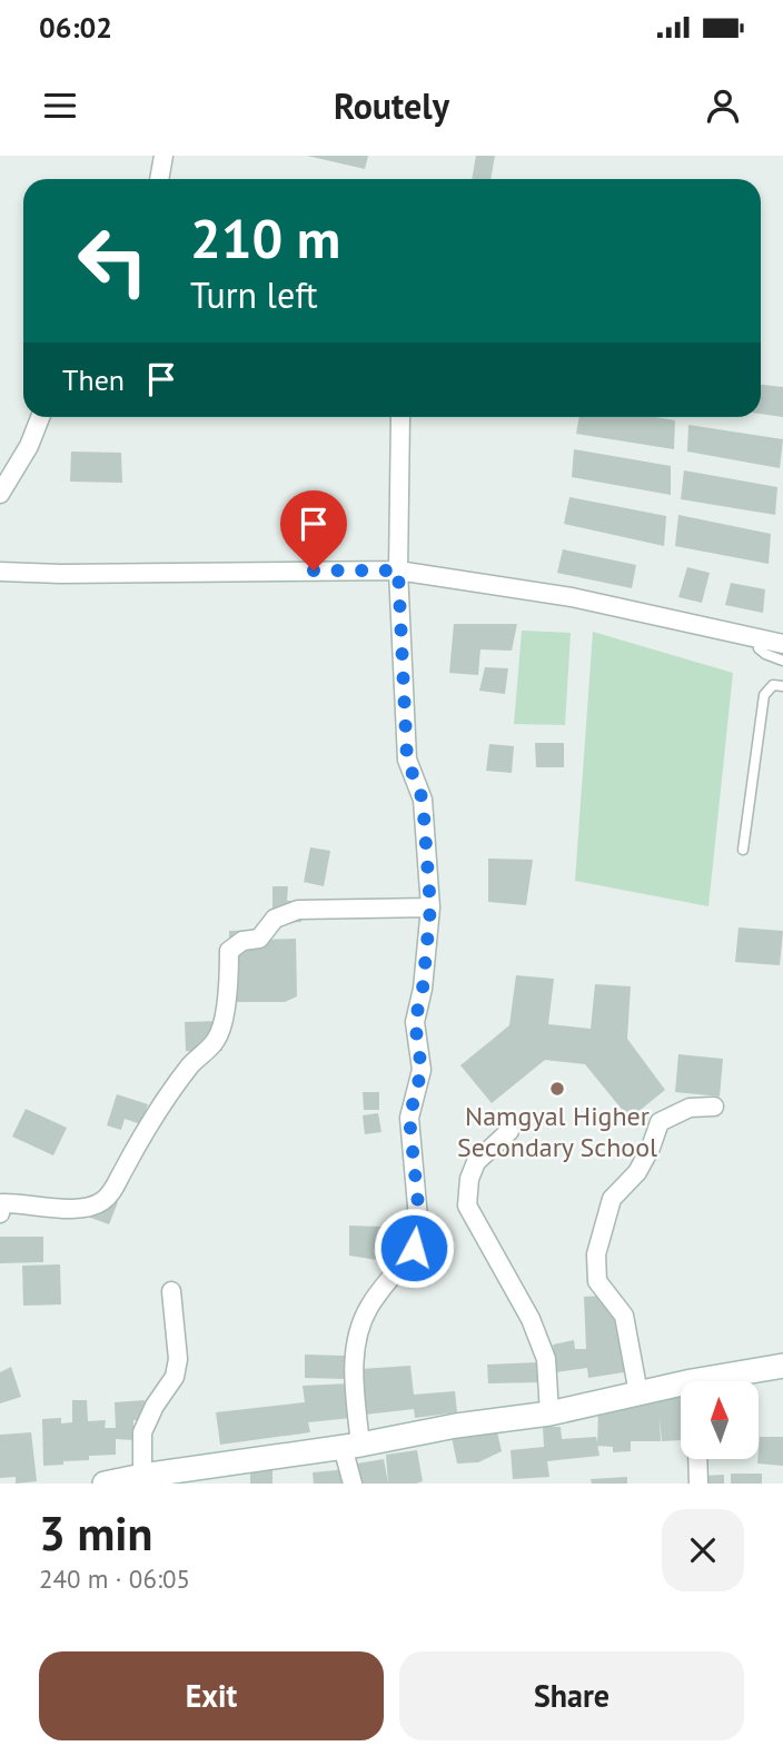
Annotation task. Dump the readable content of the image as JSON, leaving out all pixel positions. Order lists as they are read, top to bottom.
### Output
{
  "places": ["Namgyal Higher Secondary School"],
  "north": "top",
  "page": {
    "status": "06:02",
    "header": "Routely",
    "turn": ["210 m", "Turn left"],
    "then": "Then",
    "heading": ["3 min", "240 m · 06:05"],
    "buttons": ["Exit", "Share"]
  }
}
